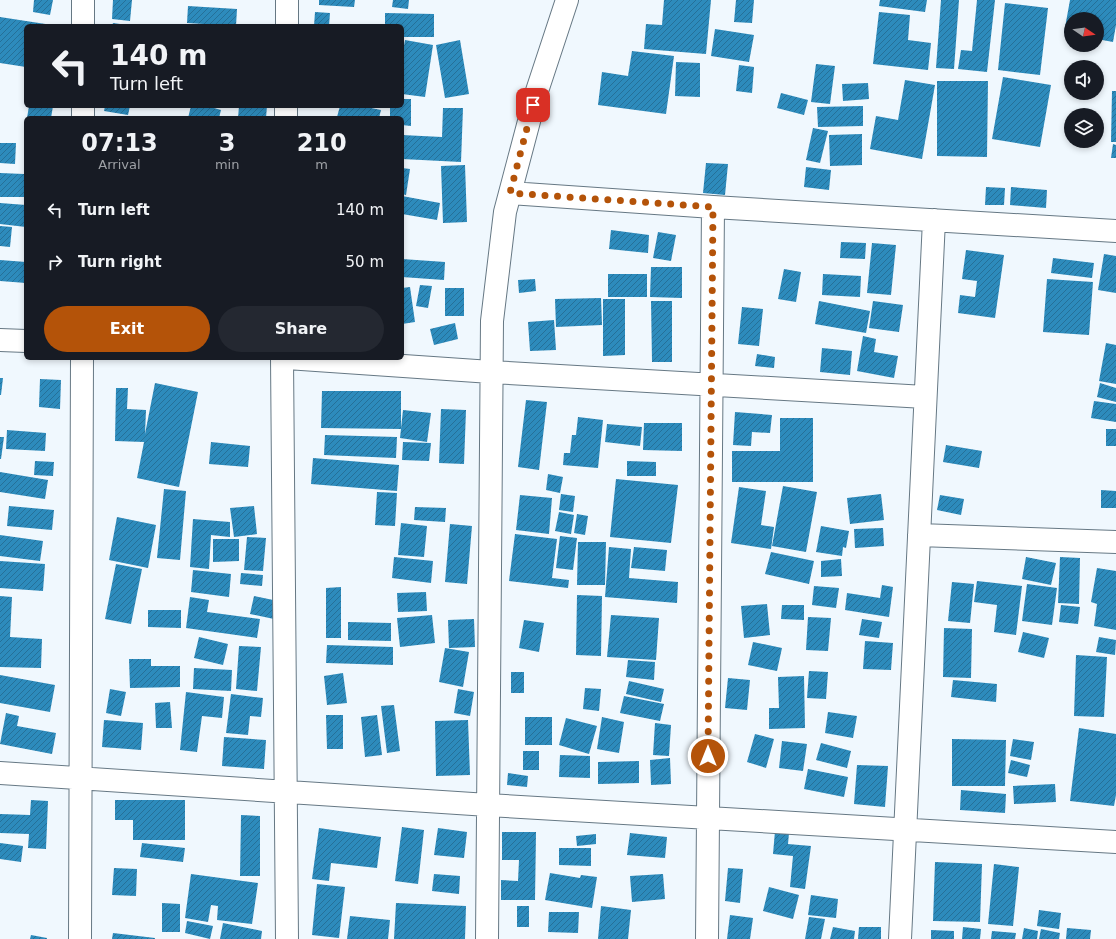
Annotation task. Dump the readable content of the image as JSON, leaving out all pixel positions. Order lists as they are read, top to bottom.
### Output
{
  "north": "right",
  "page": {
    "turn": ["140 m", "Turn left"],
    "eta": [
      "07:13",
      "Arrival",
      "3",
      "min",
      "210",
      "m"
    ],
    "list": [
      {
        "name": "Turn left",
        "value": "140 m"
      },
      {
        "name": "Turn right",
        "value": "50 m"
      }
    ],
    "buttons": ["Exit", "Share"]
  }
}
